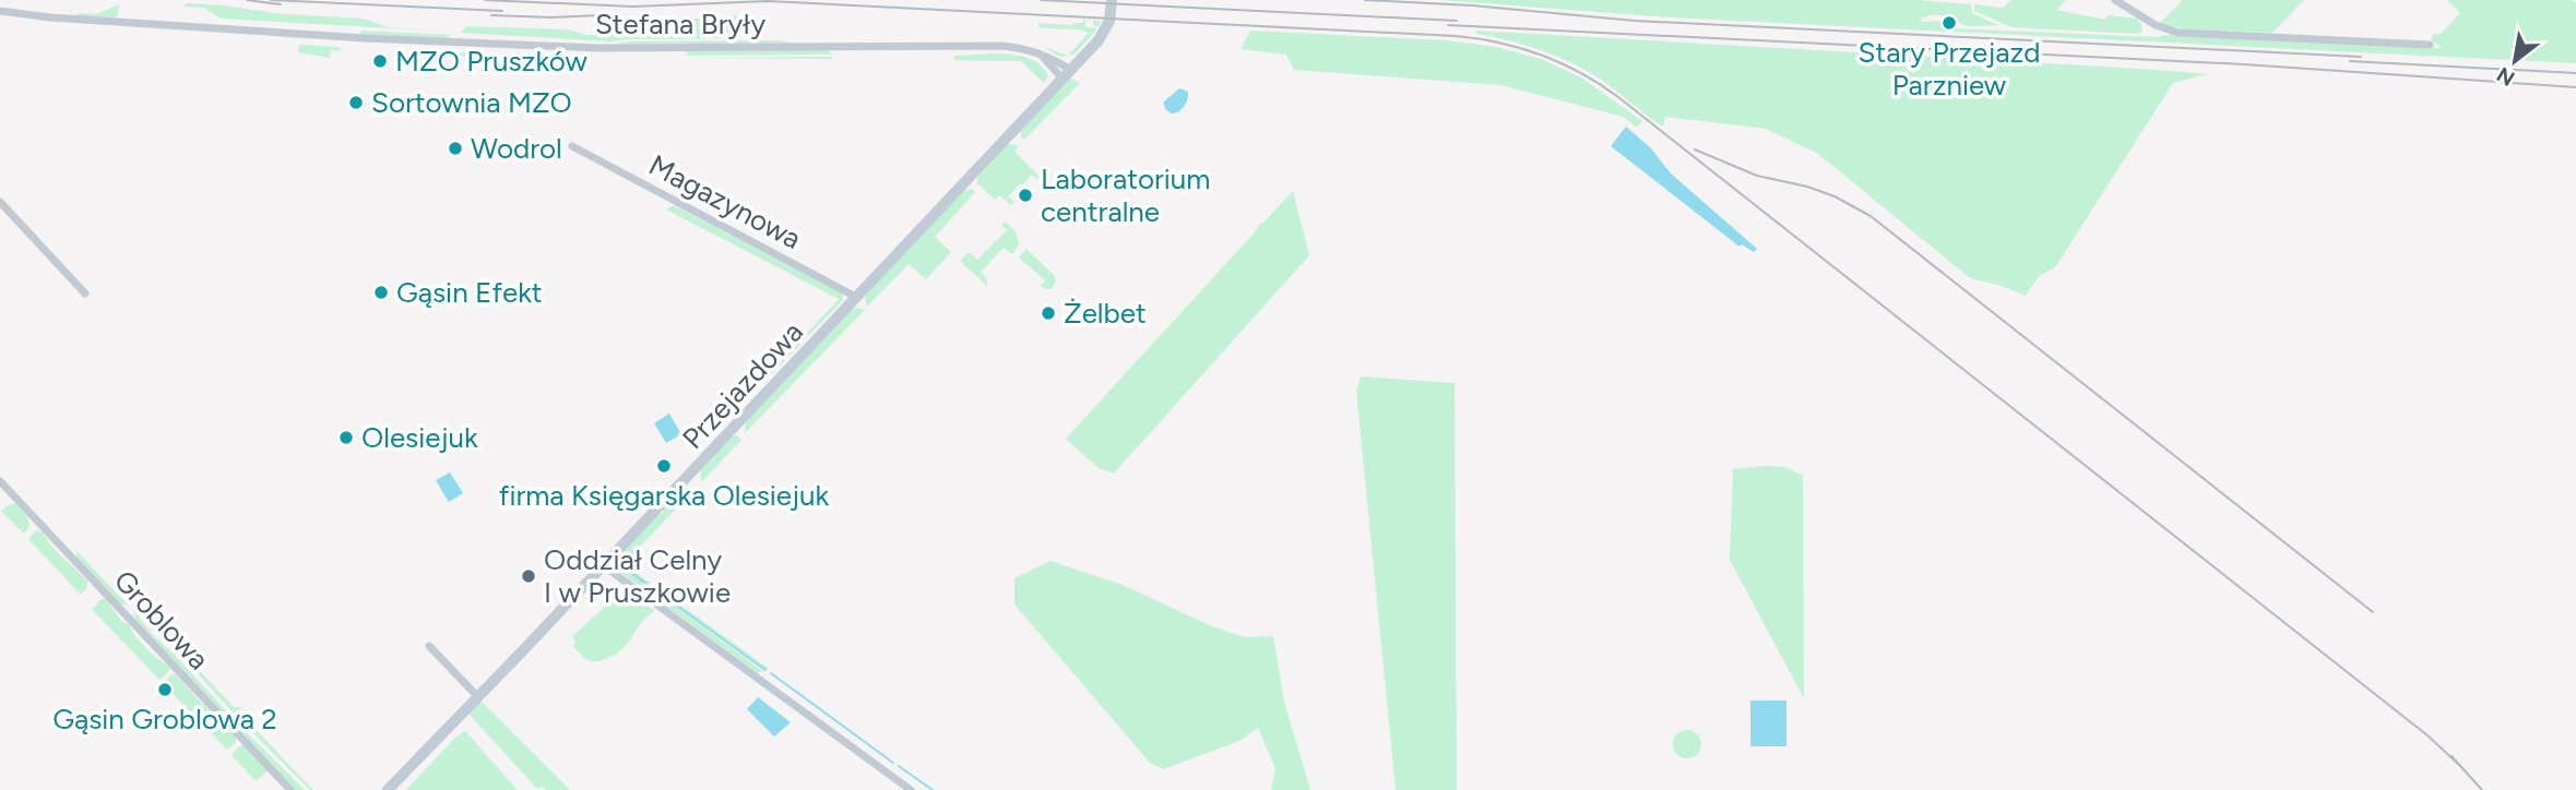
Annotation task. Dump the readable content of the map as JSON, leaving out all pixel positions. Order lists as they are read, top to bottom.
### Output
{
  "streets": {
    "street": [
      "Stefana Bryły",
      "Magazynowa",
      "Przejazdowa",
      "Groblowa"
    ]
  },
  "crossings": [
    ["Stefana Bryły", "Przejazdowa"],
    ["Magazynowa", "Przejazdowa"]
  ],
  "places": [
    "Stary Przejazd Parzniew",
    "MZO Pruszków",
    "Sortownia MZO",
    "Wodrol",
    "Laboratorium centralne",
    "Gąsin Efekt",
    "Żelbet",
    "Olesiejuk",
    "firma Księgarska Olesiejuk",
    "Oddział Celny I w Pruszkowie",
    "Gąsin Groblowa 2"
  ],
  "north": "bottom left"
}
